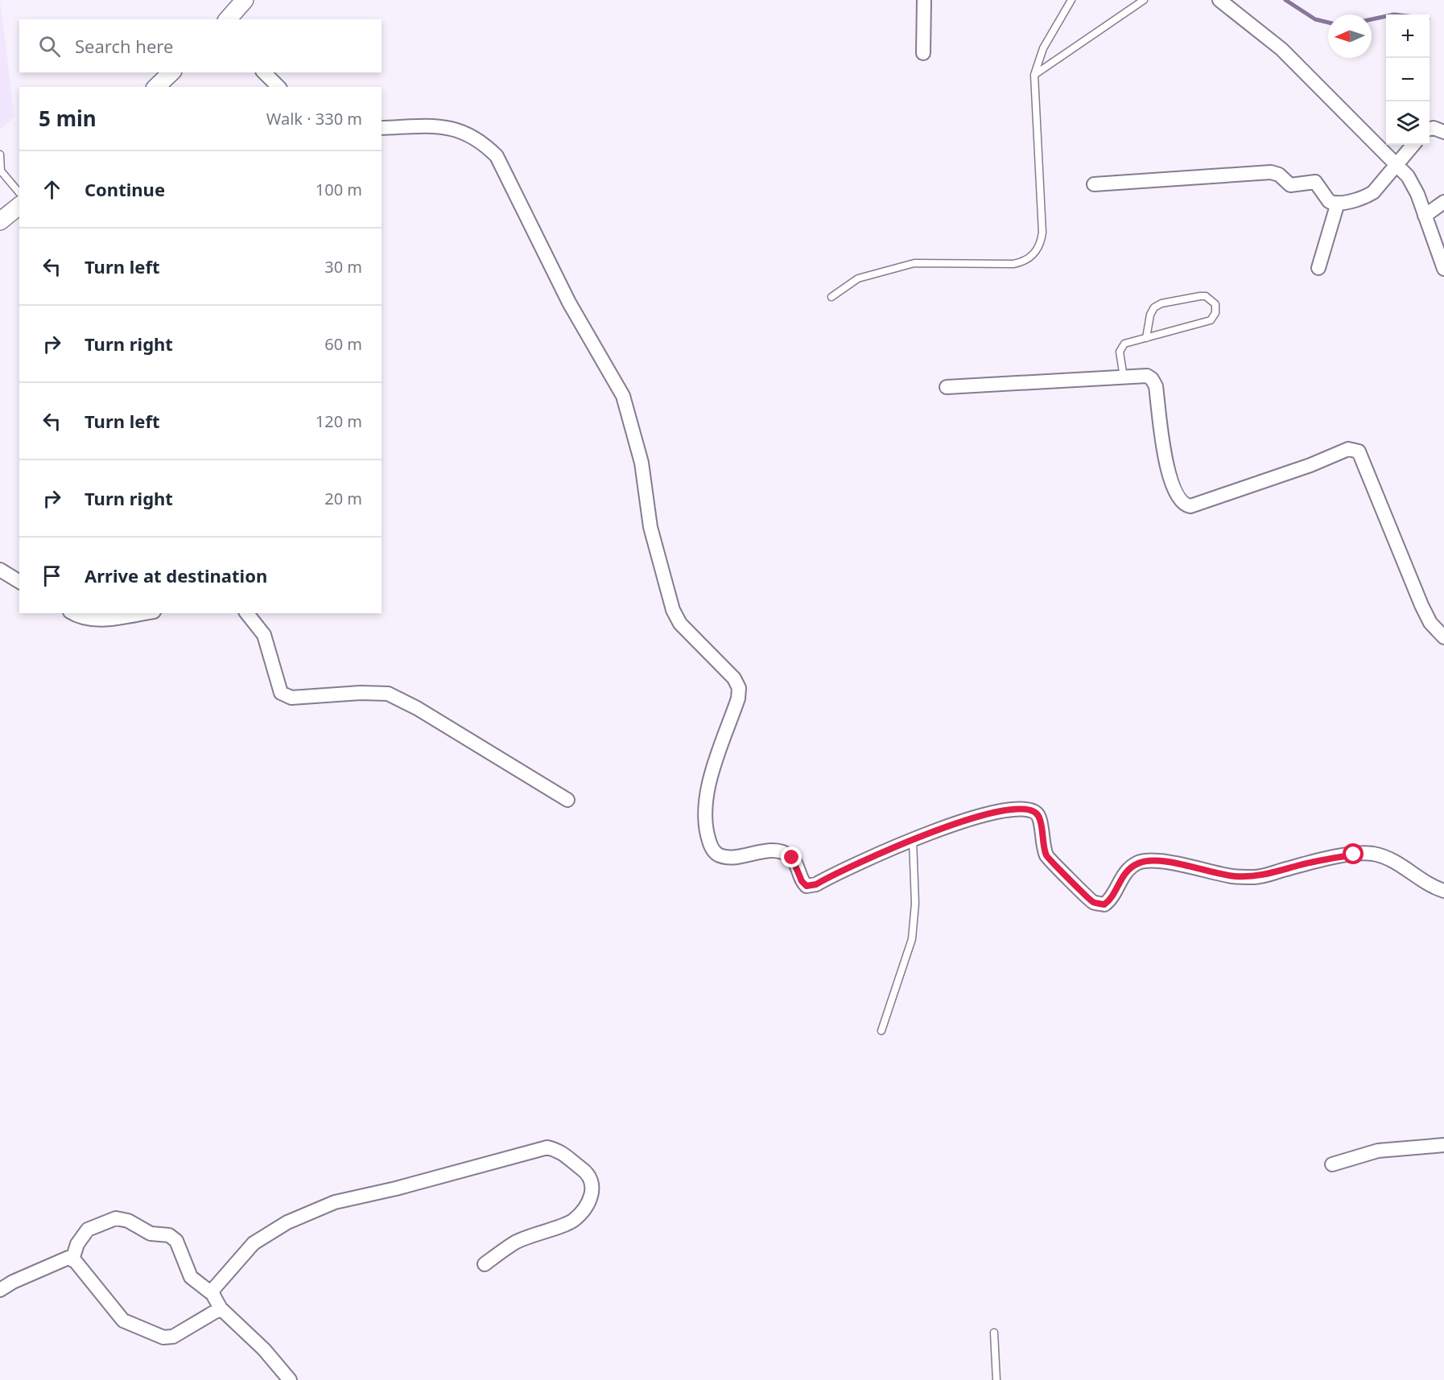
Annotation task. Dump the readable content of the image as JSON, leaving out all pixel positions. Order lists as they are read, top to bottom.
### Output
{
  "north": "left",
  "page": {
    "map_buttons": ["+", "−"],
    "search": "Search here",
    "heading": ["5 min", "Walk · 330 m"],
    "list": [
      ["Continue", "100 m"],
      ["Turn left", "30 m"],
      ["Turn right", "60 m"],
      ["Turn left", "120 m"],
      ["Turn right", "20 m"],
      "Arrive at destination"
    ]
  }
}
